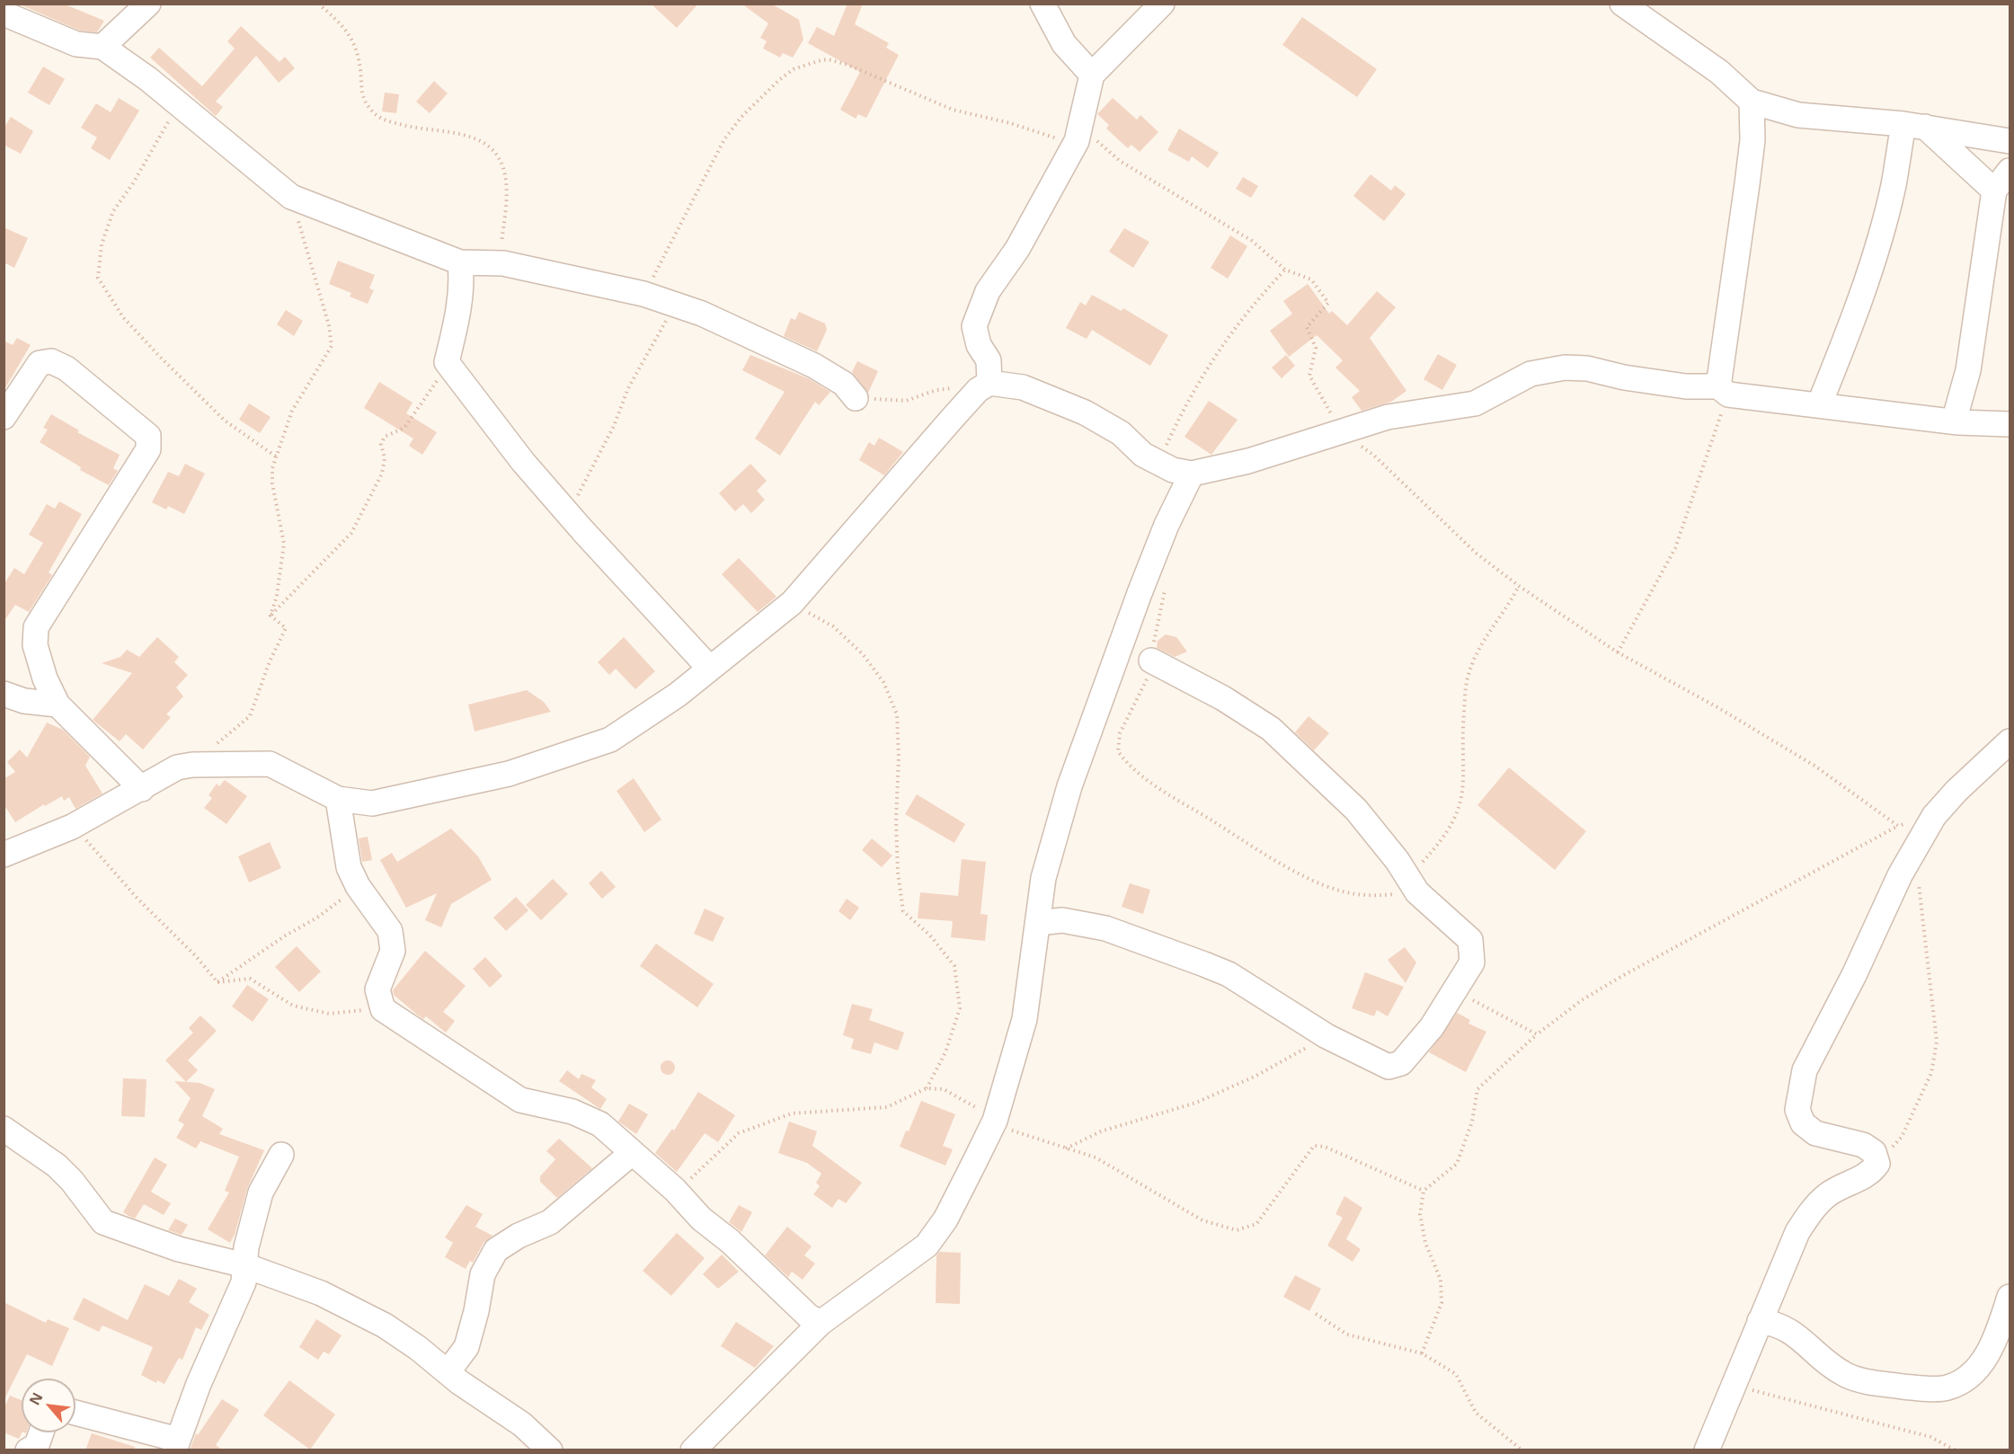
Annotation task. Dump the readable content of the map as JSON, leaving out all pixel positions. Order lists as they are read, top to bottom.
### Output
{
  "north": "top left"
}
